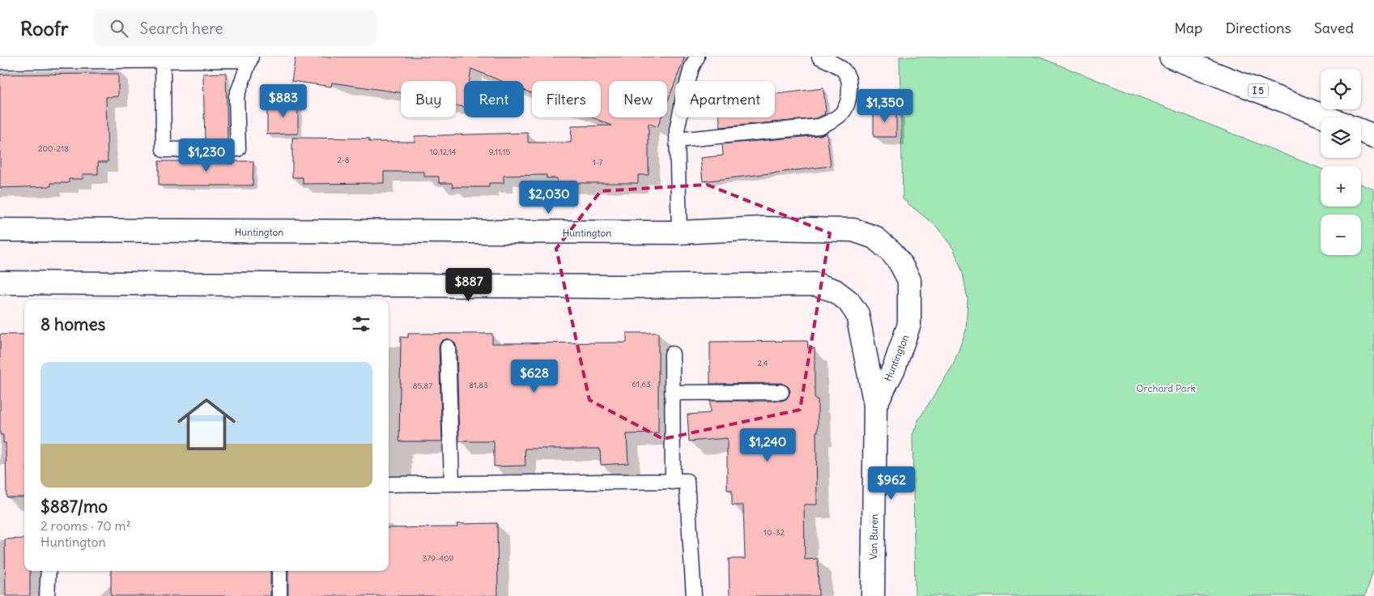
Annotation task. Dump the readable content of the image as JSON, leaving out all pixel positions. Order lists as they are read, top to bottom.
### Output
{
  "streets": {
    "main road": ["I 5", "Huntington", "Van Buren"]
  },
  "crossings": [
    ["Huntington", "Van Buren"]
  ],
  "parks": ["Orchard Park"],
  "house_numbers": [
    "200-218",
    "10,12,14",
    "9,11,15",
    "2-8",
    "1-7",
    "2,4",
    "61,63",
    "81,83",
    "85,87",
    "10-32",
    "379-409"
  ],
  "page": {
    "header": "Roofr",
    "search": "Search here",
    "nav": ["Map", "Directions", "Saved"],
    "map_buttons": ["+", "−"],
    "chip": [
      "Buy",
      "Rent",
      "Filters",
      "New",
      "Apartment"
    ],
    "price": [
      "$883",
      "$1,350",
      "$1,230",
      "$2,030",
      "$887",
      "$628",
      "$1,240",
      "$962"
    ],
    "heading": "8 homes",
    "list": [
      {
        "name": "$887/mo",
        "note": "2 rooms · 70 m² · Huntington"
      }
    ]
  }
}
